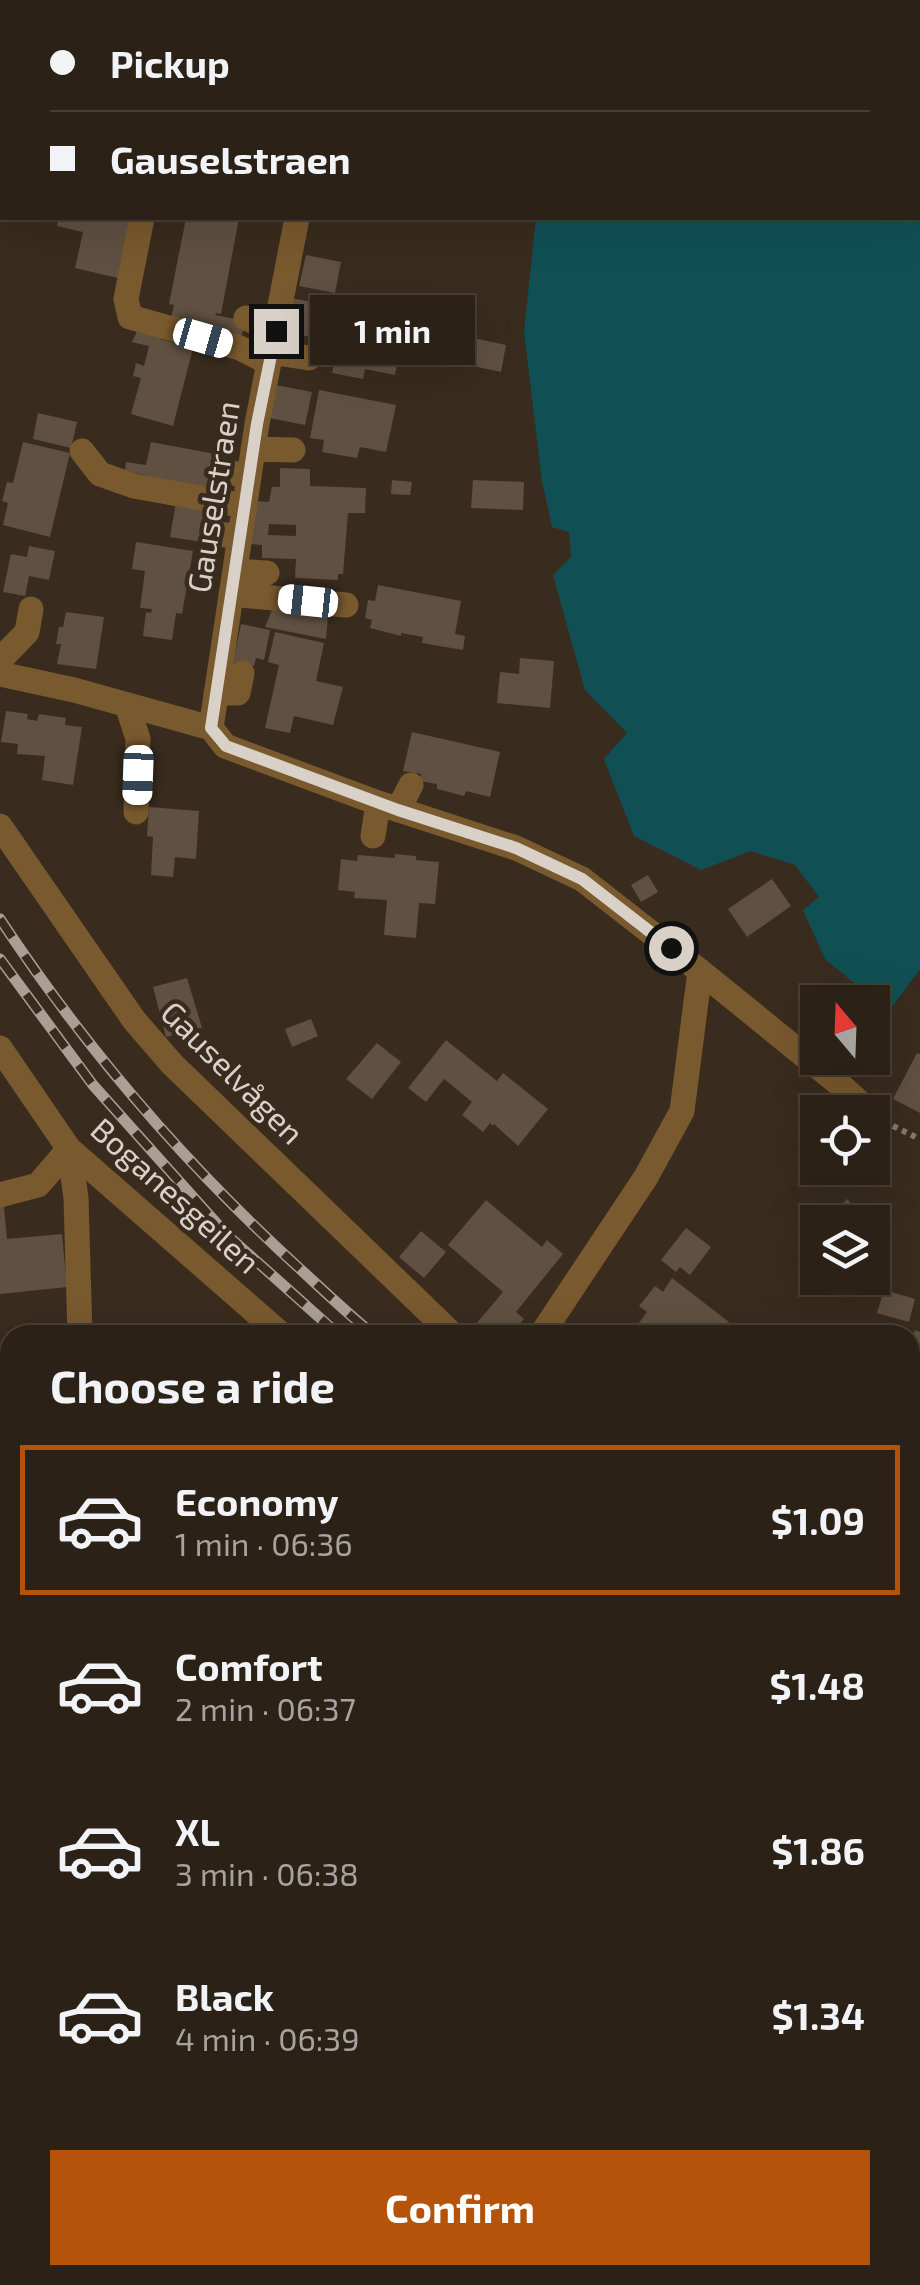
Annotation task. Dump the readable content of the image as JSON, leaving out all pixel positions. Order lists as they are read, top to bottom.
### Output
{
  "streets": {
    "street": ["Gauselstraen", "Gauselvågen", "Boganesgeilen"]
  },
  "north": "top",
  "page": {
    "banner": ["Pickup", "Gauselstraen"],
    "bubble": "1 min",
    "heading": "Choose a ride",
    "list": [
      {
        "name": "Economy",
        "note": "1 min · 06:36",
        "value": "$1.09"
      },
      {
        "name": "Comfort",
        "note": "2 min · 06:37",
        "value": "$1.48"
      },
      {
        "name": "XL",
        "note": "3 min · 06:38",
        "value": "$1.86"
      },
      {
        "name": "Black",
        "note": "4 min · 06:39",
        "value": "$1.34"
      }
    ],
    "buttons": "Confirm"
  }
}
